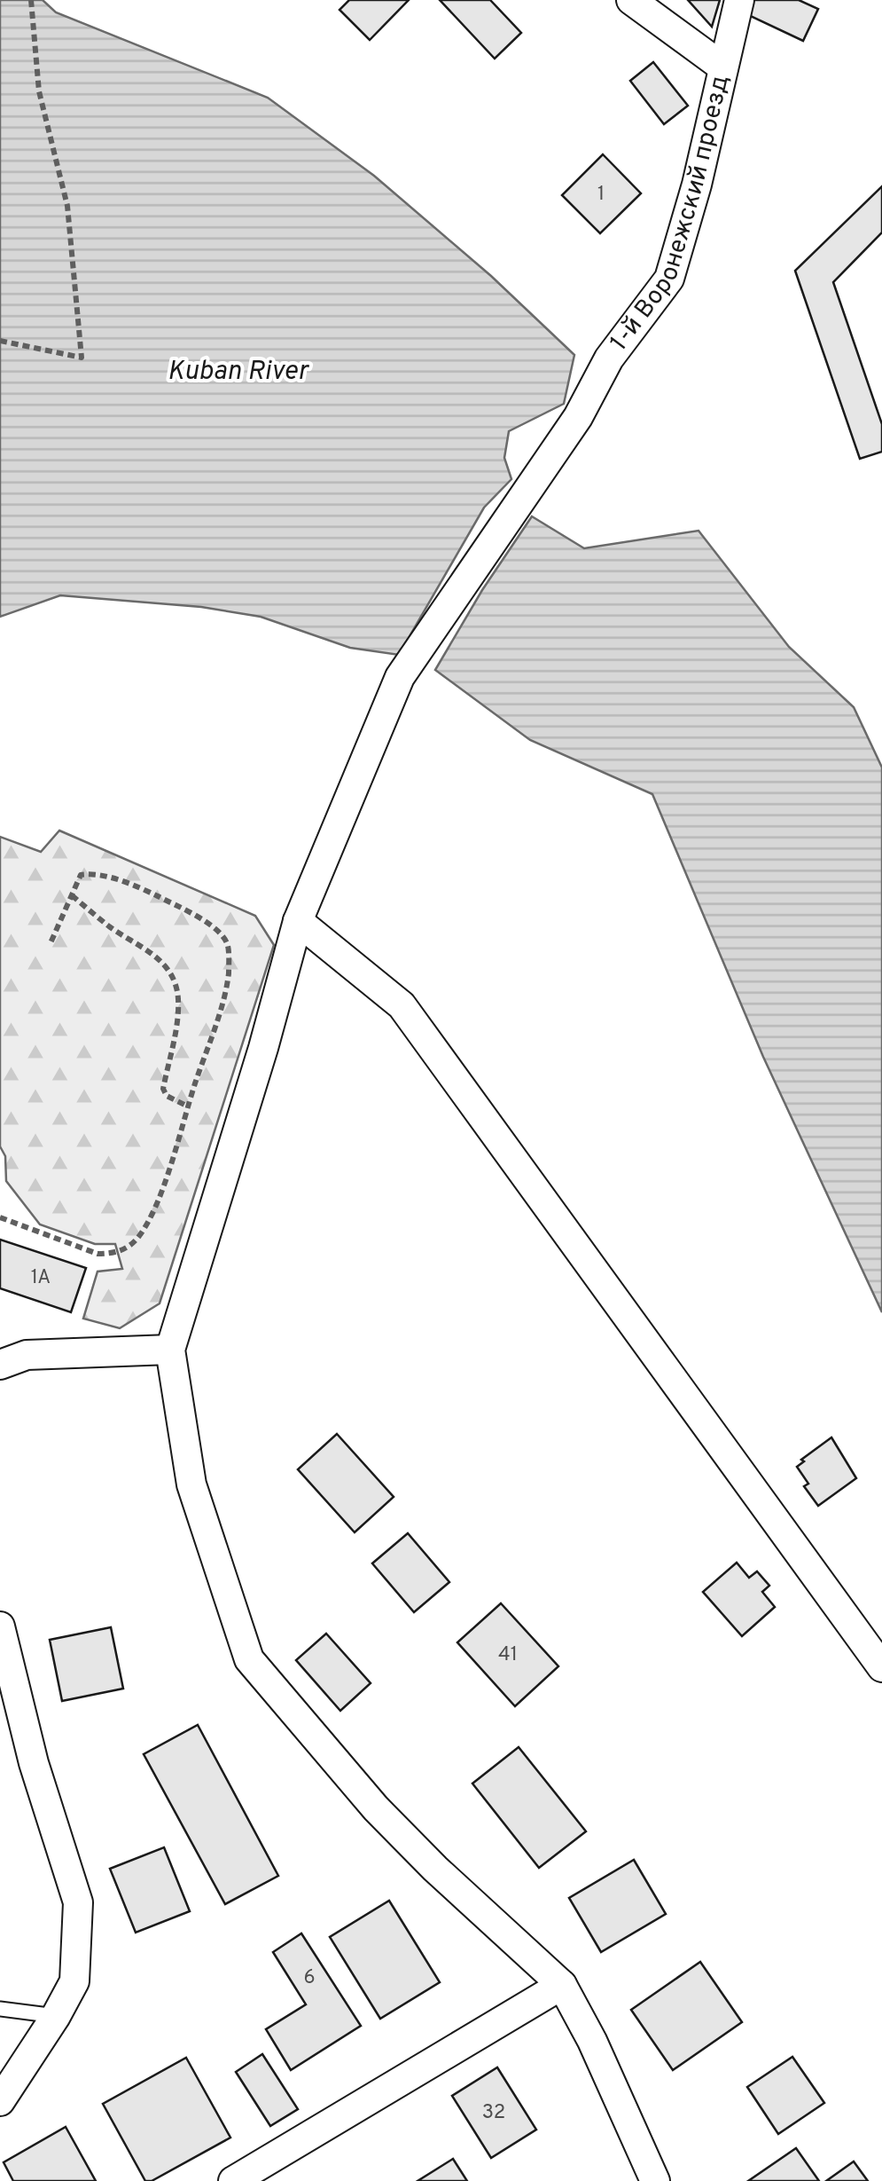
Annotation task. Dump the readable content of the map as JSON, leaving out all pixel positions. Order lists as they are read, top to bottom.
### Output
{
  "streets": {
    "street": ["1-й Воронежский проезд"]
  },
  "water": ["Kuban River"],
  "house_numbers": [
    "1",
    "1А",
    "41",
    "6",
    "32"
  ]
}
